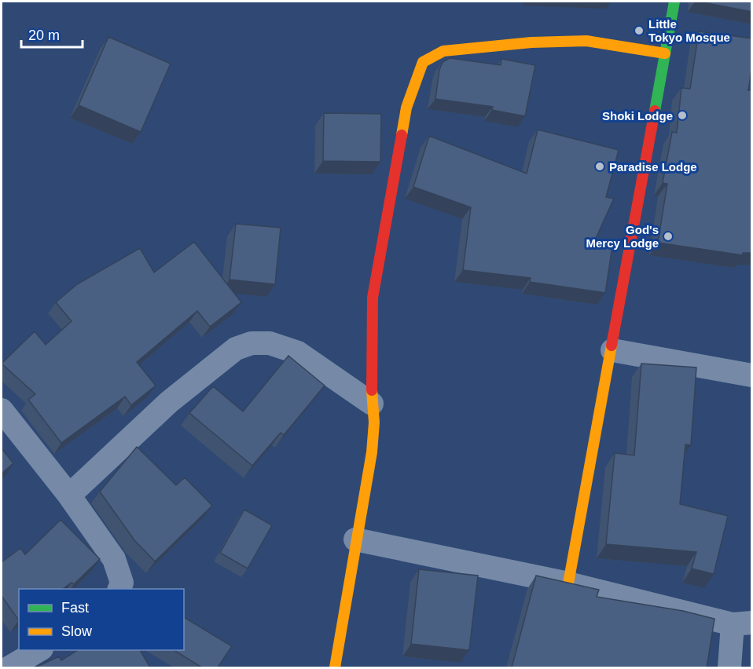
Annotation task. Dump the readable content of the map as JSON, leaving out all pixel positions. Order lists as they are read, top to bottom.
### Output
{
  "places": [
    "Little Tokyo Mosque",
    "Shoki Lodge",
    "Paradise Lodge",
    "God's Mercy Lodge"
  ],
  "legend": ["Fast", "Slow"],
  "scale_bar": "20 m"
}
